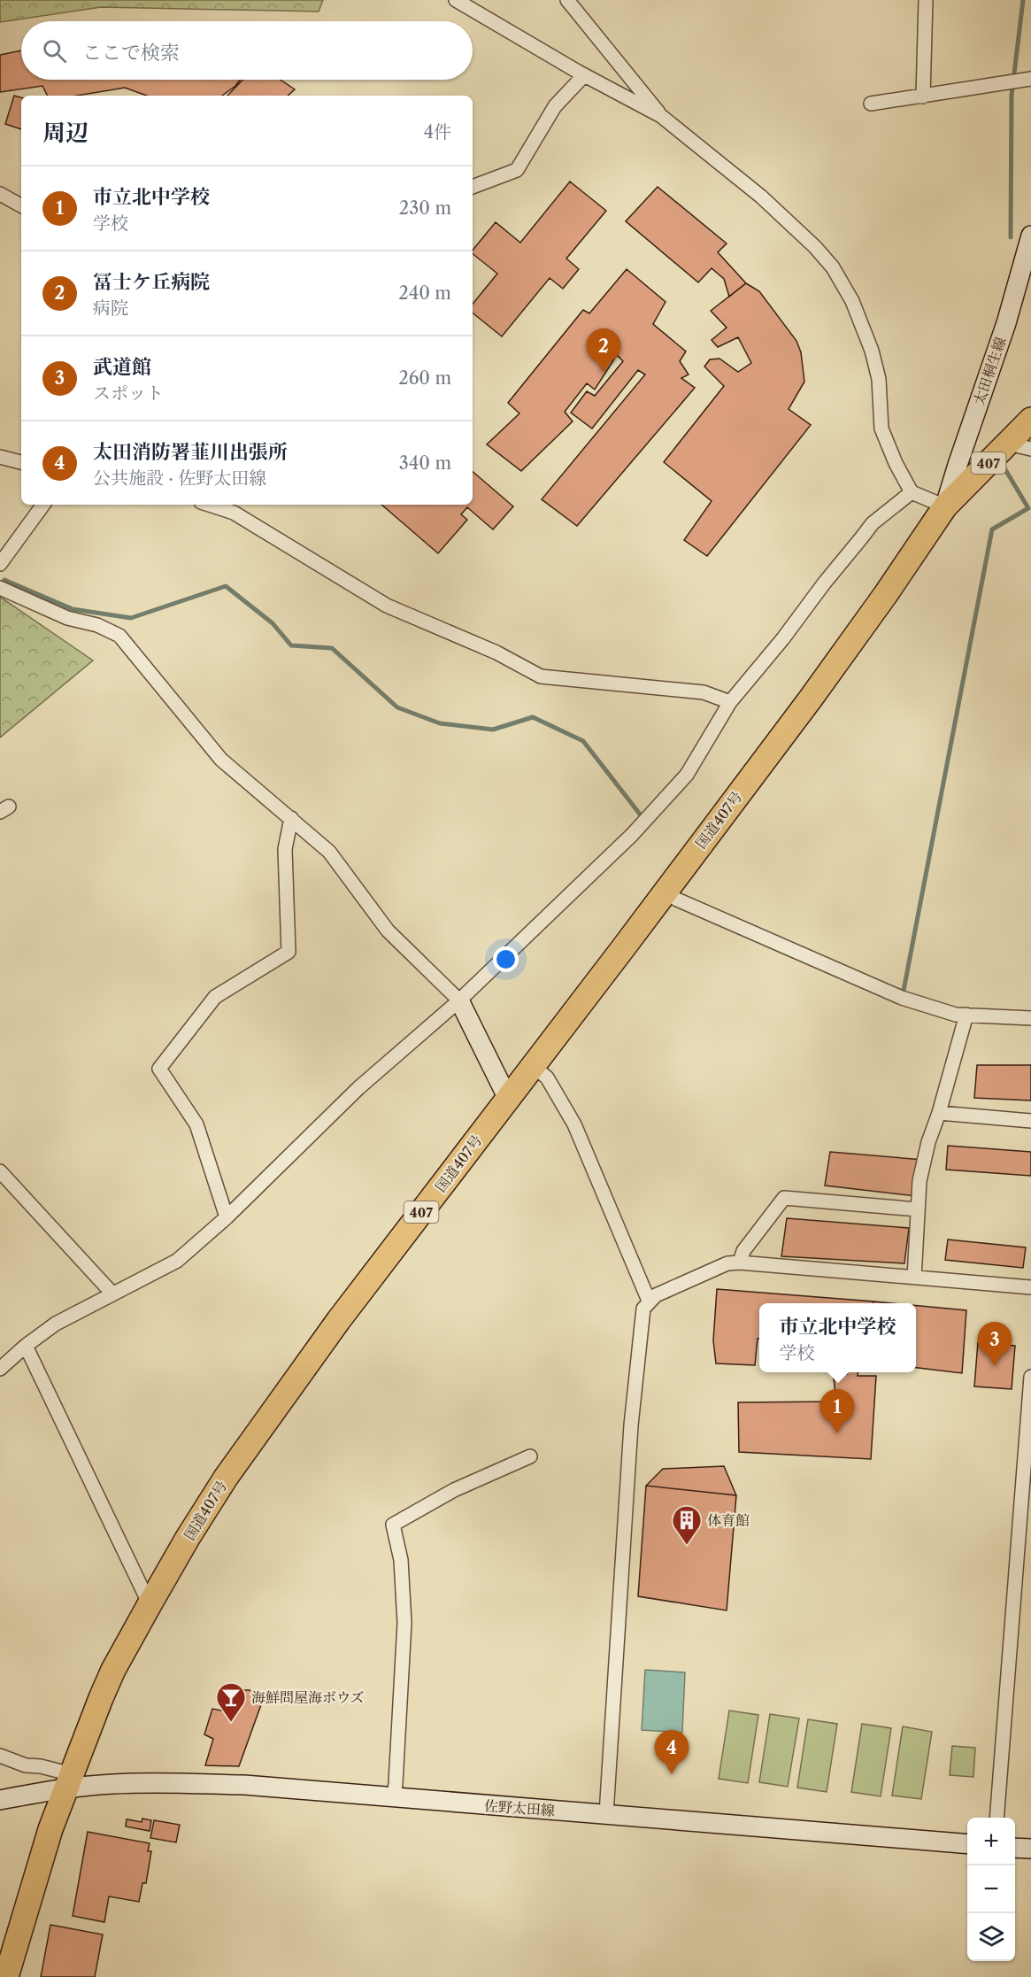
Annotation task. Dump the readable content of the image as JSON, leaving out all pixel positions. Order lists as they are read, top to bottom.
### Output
{
  "streets": {
    "highway": ["407", "国道407号"],
    "main road": ["太田桐生線", "佐野太田線"]
  },
  "crossings": [
    ["太田桐生線", "国道407号"],
    ["国道407号", "佐野太田線"]
  ],
  "places": {
    "building": ["体育館"],
    "bar": ["海鮮問屋海ボウズ"]
  },
  "page": {
    "search": "ここで検索",
    "heading": ["周辺", "4件"],
    "list": [
      {
        "mark": "1",
        "name": "市立北中学校",
        "note": "学校",
        "value": "230 m"
      },
      {
        "mark": "2",
        "name": "冨士ケ丘病院",
        "note": "病院",
        "value": "240 m"
      },
      {
        "mark": "3",
        "name": "武道館",
        "note": "スポット",
        "value": "260 m"
      },
      {
        "mark": "4",
        "name": "太田消防署韮川出張所",
        "note": "公共施設 · 佐野太田線",
        "value": "340 m"
      }
    ],
    "pins": [
      "2",
      "3",
      "1",
      "4"
    ],
    "popup": ["市立北中学校", "学校"],
    "map_buttons": ["+", "−"]
  }
}
